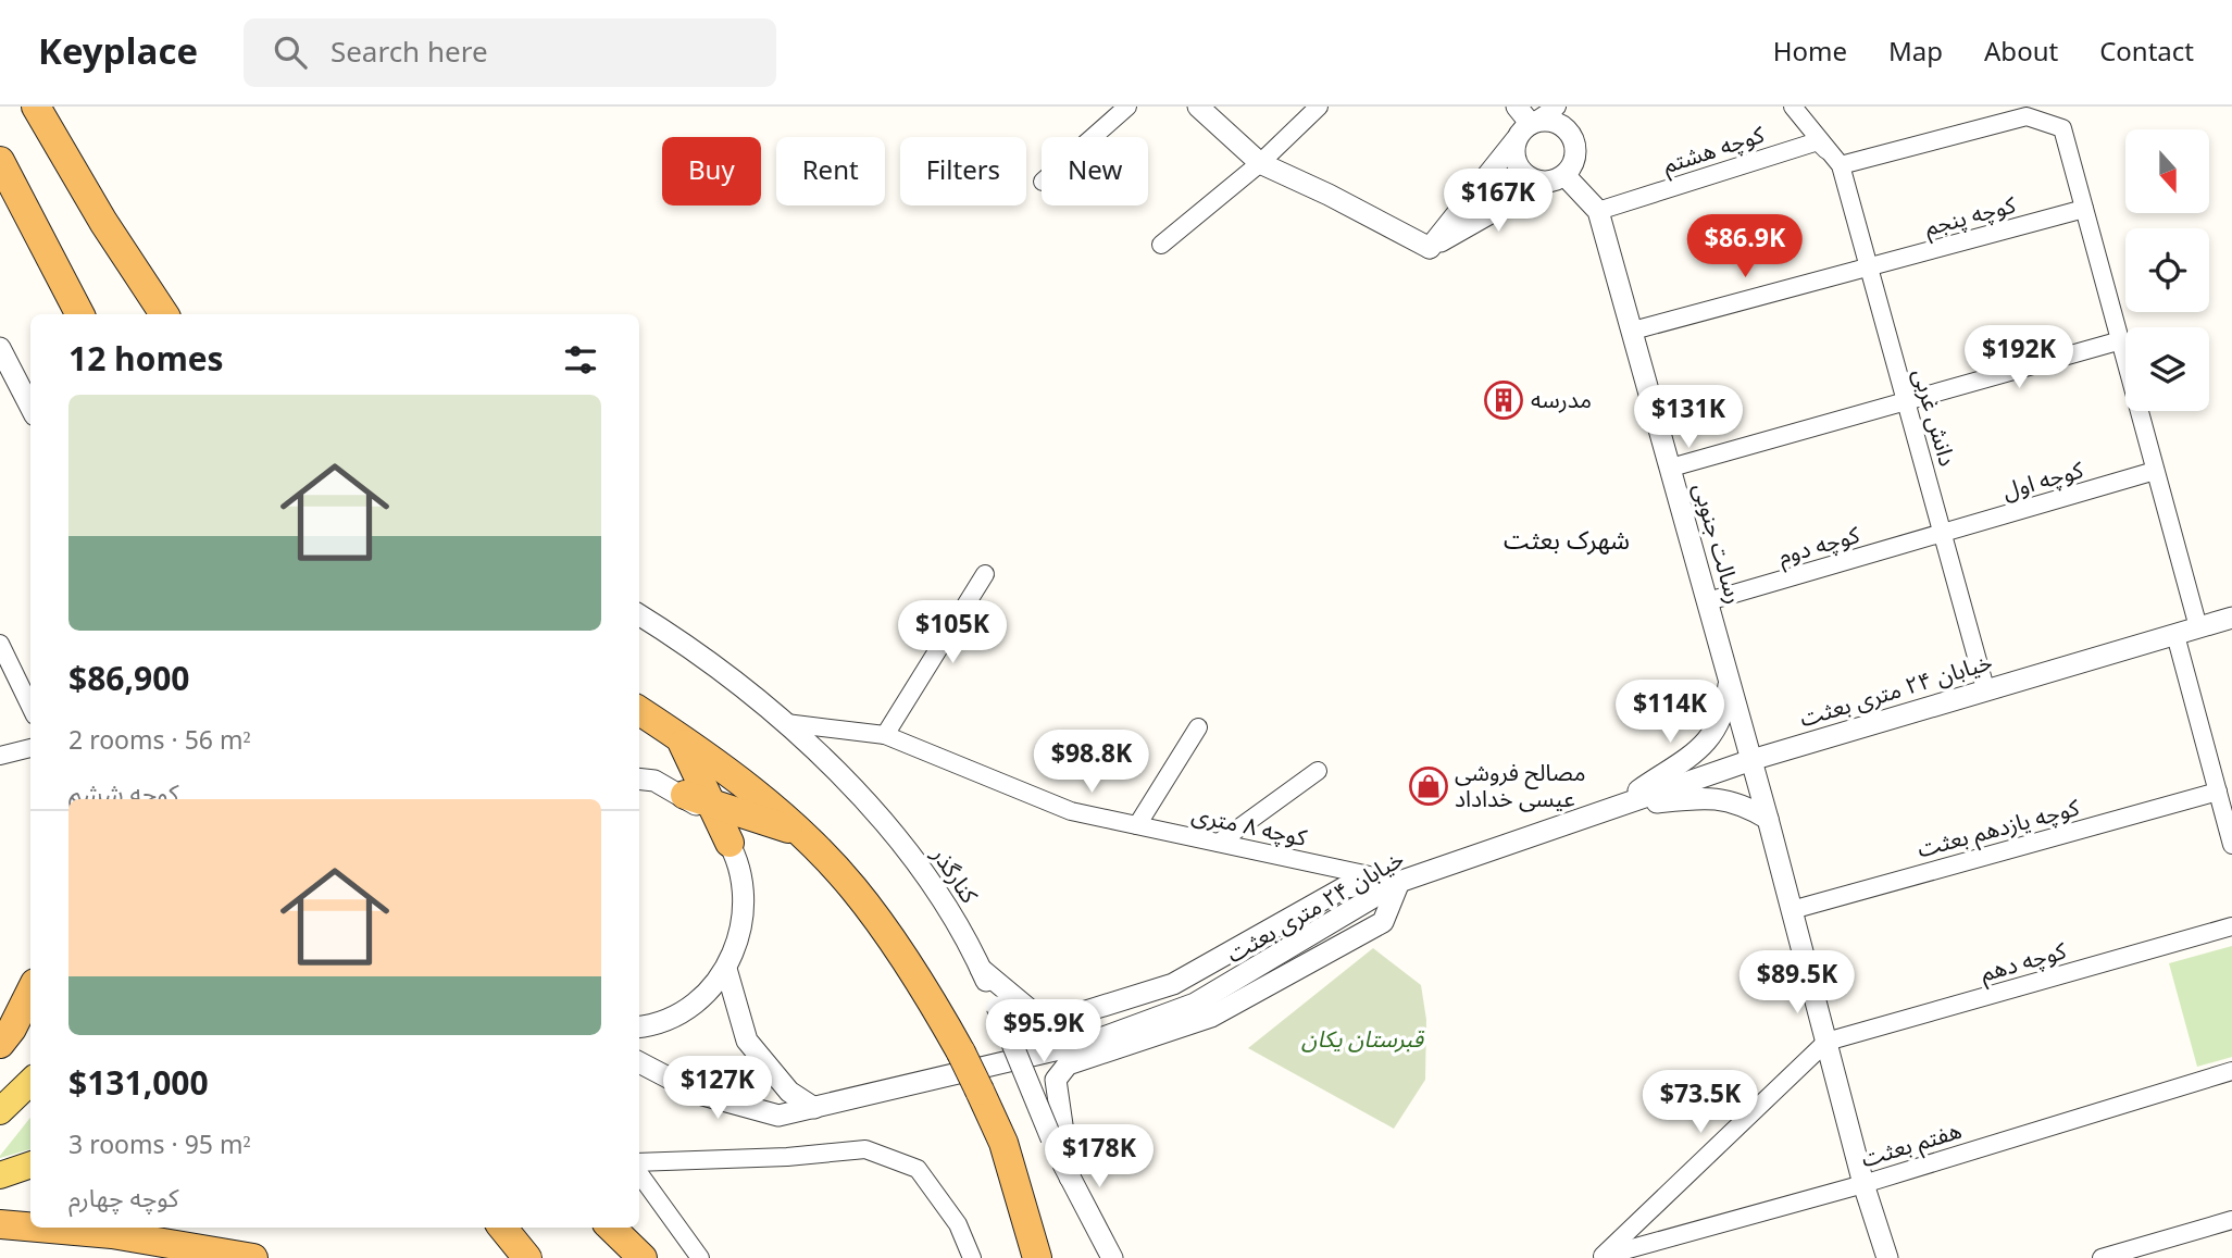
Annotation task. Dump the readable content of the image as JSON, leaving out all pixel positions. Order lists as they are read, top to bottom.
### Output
{
  "streets": {
    "street": [
      "کوچه هشتم",
      "کوچه پنجم",
      "دانش غربی",
      "کوچه اول",
      "رسالت جنوبی",
      "کوچه دوم",
      "خیابان ۲۴ متری بعثت",
      "کوچه ۸ متری",
      "کوچه یازدهم بعثت",
      "کنارگذر",
      "کوچه دهم",
      "هفتم بعثت"
    ]
  },
  "crossings": [
    ["کوچه هشتم", "دانش غربی"],
    ["کوچه هشتم", "رسالت جنوبی"],
    ["کوچه پنجم", "دانش غربی"],
    ["کوچه پنجم", "رسالت جنوبی"],
    ["دانش غربی", "کوچه اول"],
    ["دانش غربی", "کوچه دوم"],
    ["دانش غربی", "خیابان ۲۴ متری بعثت"],
    ["کوچه اول", "کوچه دوم"],
    ["رسالت جنوبی", "کوچه دوم"],
    ["رسالت جنوبی", "خیابان ۲۴ متری بعثت"],
    ["رسالت جنوبی", "کوچه یازدهم بعثت"],
    ["رسالت جنوبی", "کوچه دهم"],
    ["رسالت جنوبی", "هفتم بعثت"],
    ["خیابان ۲۴ متری بعثت", "کوچه ۸ متری"],
    ["کوچه ۸ متری", "کنارگذر"]
  ],
  "districts": ["شهرک بعثت"],
  "parks": ["قبرستان یکان"],
  "places": {
    "building": ["مدرسه"],
    "shop": ["مصالح فروشی عیسی خداداد"]
  },
  "north": "bottom",
  "page": {
    "header": "Keyplace",
    "search": "Search here",
    "nav": [
      "Home",
      "Map",
      "About",
      "Contact"
    ],
    "chip": [
      "Buy",
      "Rent",
      "Filters",
      "New"
    ],
    "price": [
      "$167K",
      "$86.9K",
      "$192K",
      "$131K",
      "$105K",
      "$114K",
      "$98.8K",
      "$89.5K",
      "$95.9K",
      "$127K",
      "$73.5K",
      "$178K"
    ],
    "heading": "12 homes",
    "list": [
      {
        "name": "$86,900",
        "note": "2 rooms · 56 m² · کوچه ششم"
      },
      {
        "name": "$131,000",
        "note": "3 rooms · 95 m² · کوچه چهارم"
      }
    ]
  }
}
